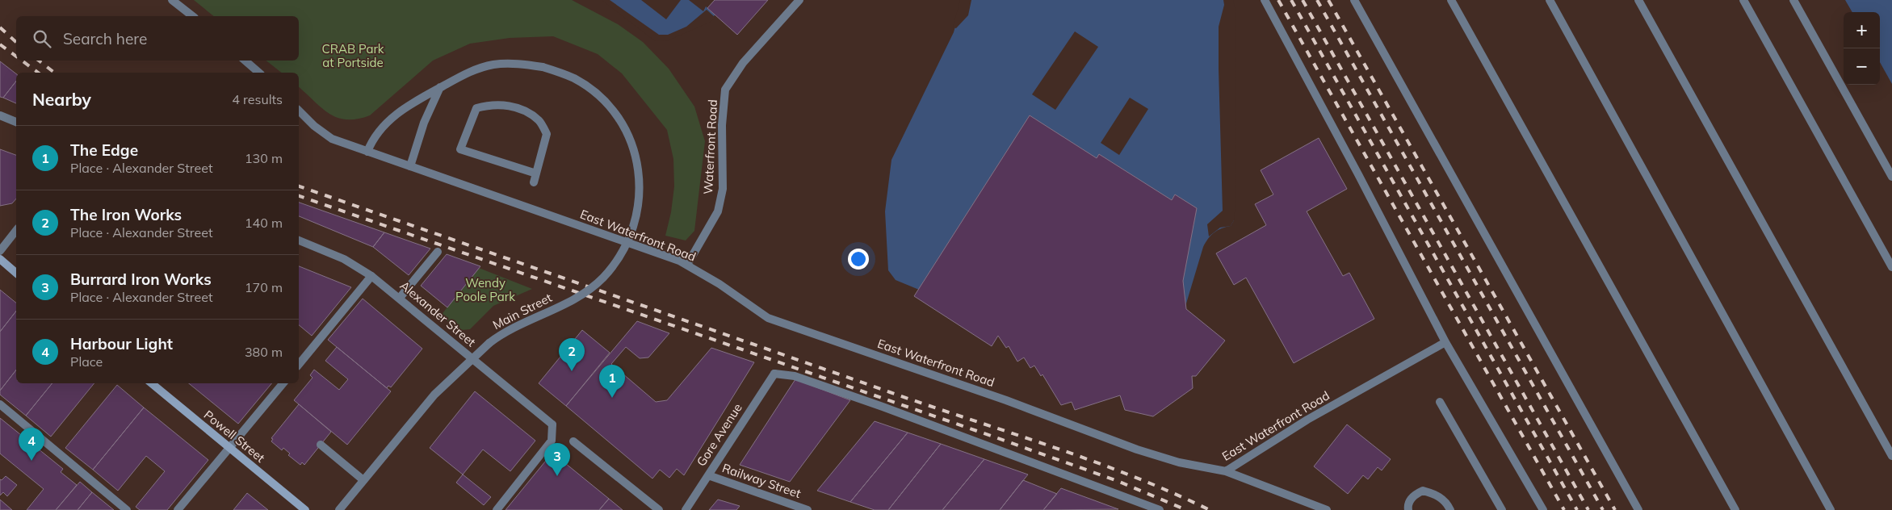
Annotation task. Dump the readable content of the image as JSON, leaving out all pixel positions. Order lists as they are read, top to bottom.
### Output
{
  "streets": {
    "main road": ["Powell Street"],
    "street": [
      "Waterfront Road",
      "East Waterfront Road",
      "Main Street",
      "Alexander Street",
      "Gore Avenue",
      "Railway Street"
    ]
  },
  "crossings": [
    ["Waterfront Road", "East Waterfront Road"],
    ["East Waterfront Road", "Main Street"],
    ["Main Street", "Alexander Street"],
    ["Gore Avenue", "Railway Street"]
  ],
  "parks": ["CRAB Park at Portside", "Wendy Poole Park"],
  "page": {
    "map_buttons": ["+", "−"],
    "search": "Search here",
    "heading": ["Nearby", "4 results"],
    "list": [
      {
        "mark": "1",
        "name": "The Edge",
        "note": "Place · Alexander Street",
        "value": "130 m"
      },
      {
        "mark": "2",
        "name": "The Iron Works",
        "note": "Place · Alexander Street",
        "value": "140 m"
      },
      {
        "mark": "3",
        "name": "Burrard Iron Works",
        "note": "Place · Alexander Street",
        "value": "170 m"
      },
      {
        "mark": "4",
        "name": "Harbour Light",
        "note": "Place",
        "value": "380 m"
      }
    ],
    "pins": [
      "2",
      "1",
      "4",
      "3"
    ]
  }
}
